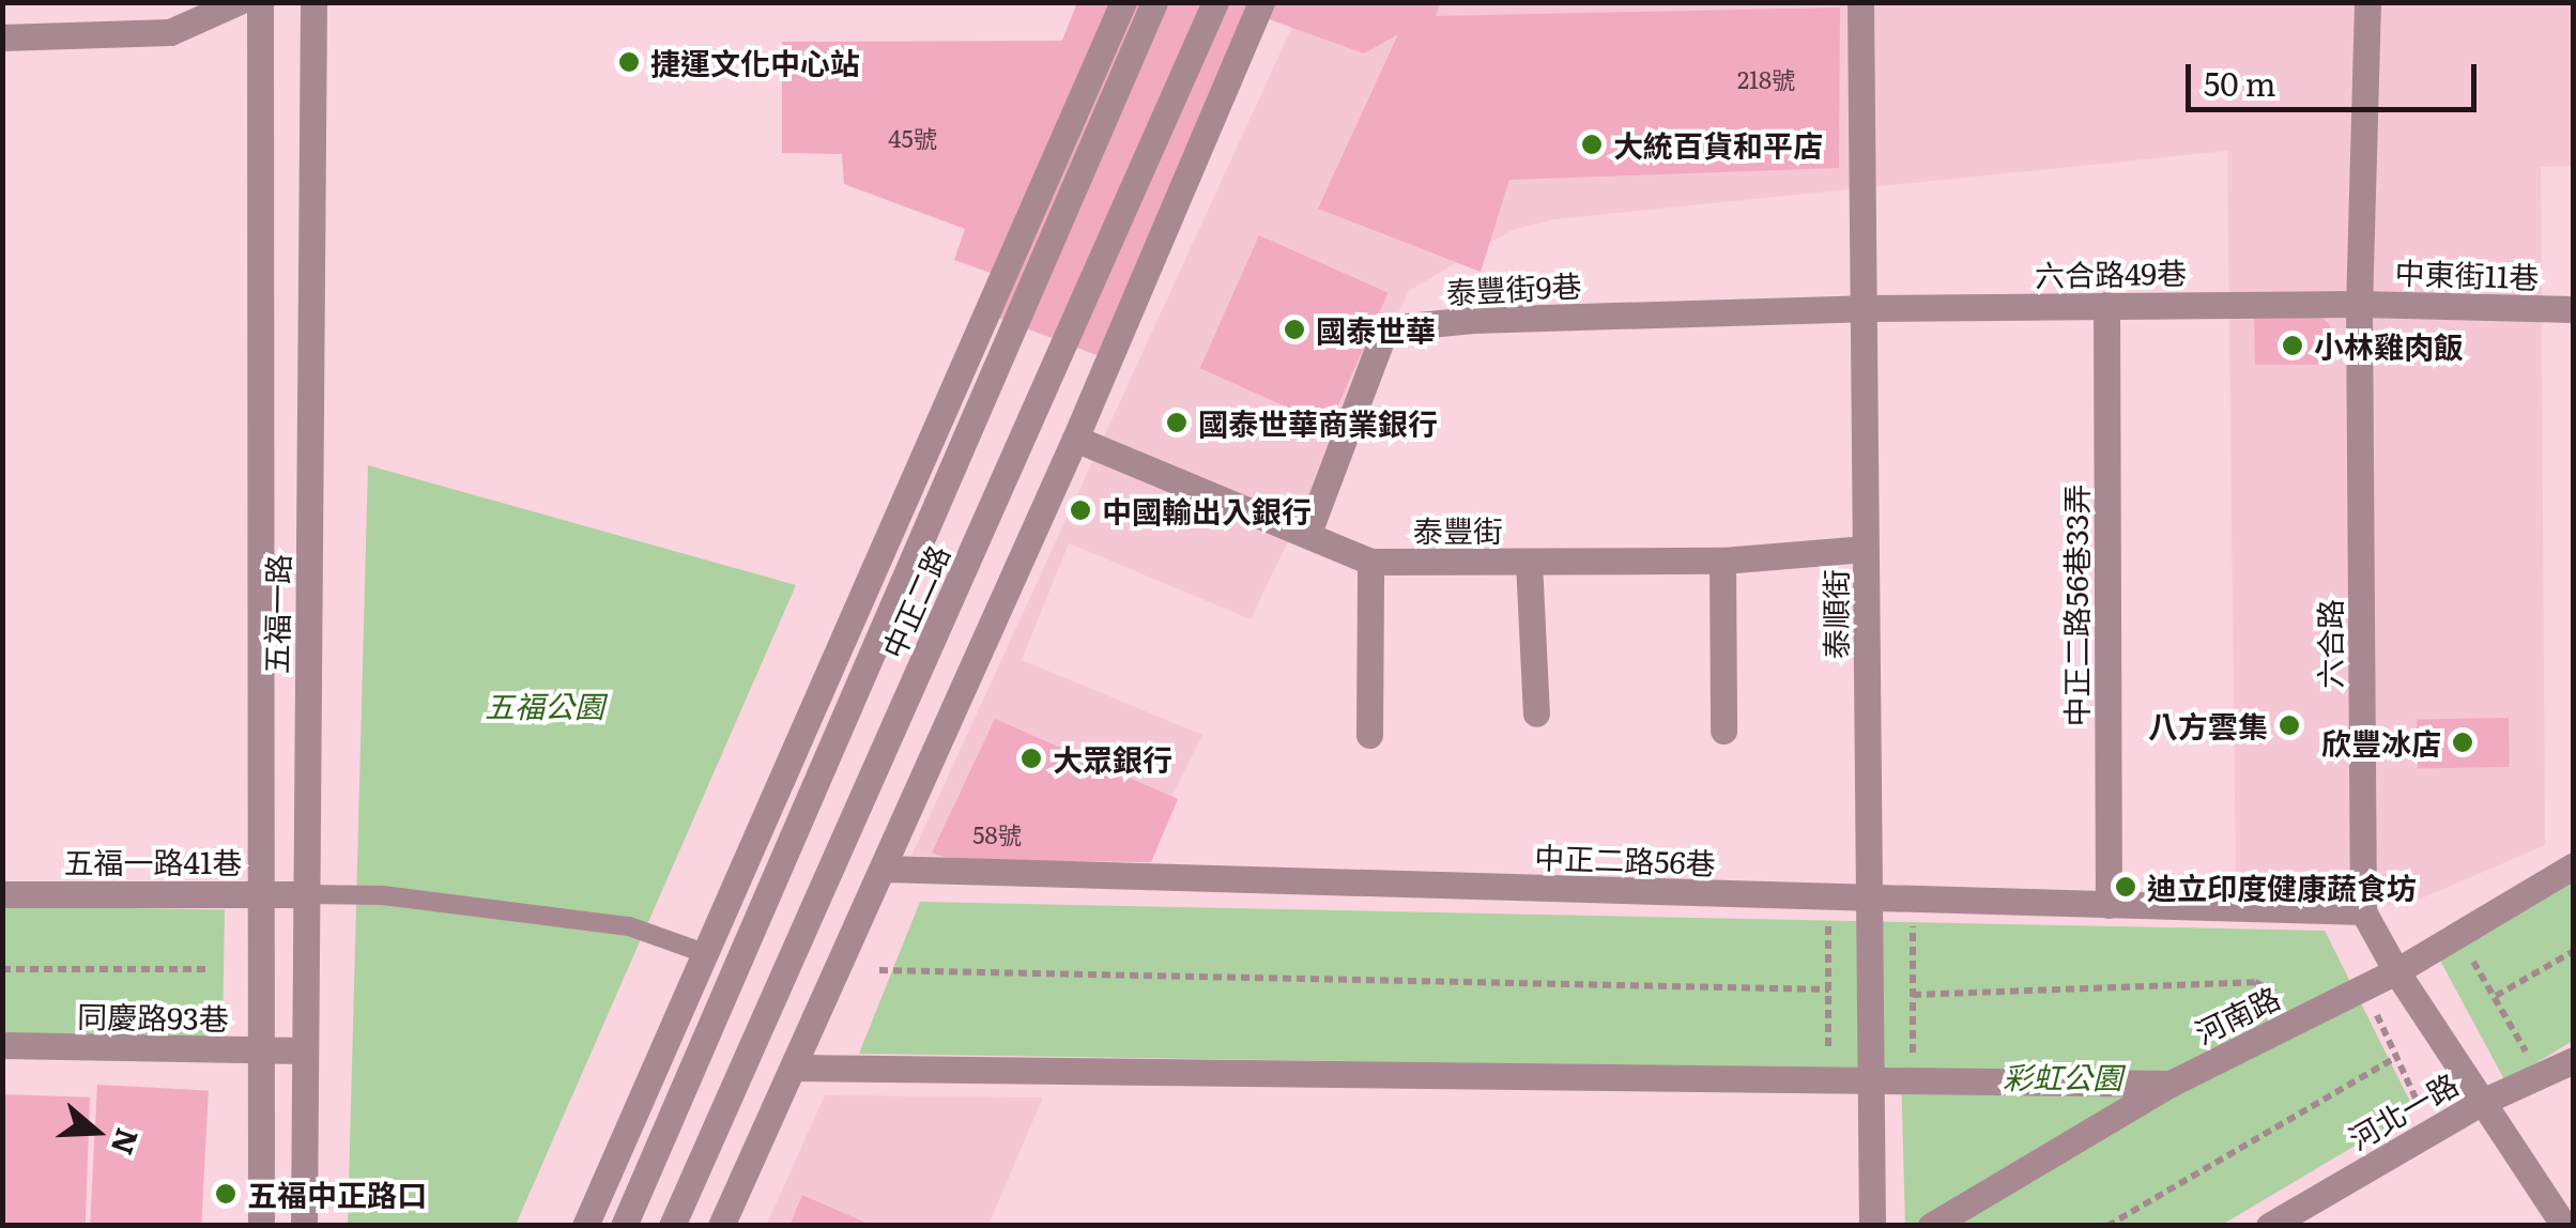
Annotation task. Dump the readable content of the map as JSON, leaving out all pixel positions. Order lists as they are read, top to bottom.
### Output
{
  "streets": {
    "street": [
      "六合路49巷",
      "中東街11巷",
      "泰豐街9巷",
      "泰豐街",
      "中正二路",
      "中正二路56巷33弄",
      "五福一路",
      "泰順街",
      "六合路",
      "中正二路56巷",
      "五福一路41巷",
      "河南路",
      "同慶路93巷",
      "河北一路"
    ]
  },
  "crossings": [
    ["六合路49巷", "中東街11巷"],
    ["六合路49巷", "泰豐街9巷"],
    ["六合路49巷", "中正二路56巷33弄"],
    ["六合路49巷", "泰順街"],
    ["六合路49巷", "六合路"],
    ["中東街11巷", "六合路"],
    ["泰豐街9巷", "泰豐街"],
    ["泰豐街9巷", "泰順街"],
    ["泰豐街", "泰順街"],
    ["中正二路56巷33弄", "中正二路56巷"],
    ["五福一路", "五福一路41巷"],
    ["五福一路", "同慶路93巷"],
    ["泰順街", "中正二路56巷"],
    ["六合路", "中正二路56巷"],
    ["六合路", "河南路"],
    ["六合路", "河北一路"]
  ],
  "parks": ["五福公園", "彩虹公園"],
  "places": [
    "捷運文化中心站",
    "大統百貨和平店",
    "國泰世華",
    "小林雞肉飯",
    "國泰世華商業銀行",
    "中國輸出入銀行",
    "八方雲集",
    "欣豐冰店",
    "大眾銀行",
    "迪立印度健康蔬食坊",
    "五福中正路口"
  ],
  "house_numbers": ["218號", "45號", "58號"],
  "scale_bar": "50 m",
  "north": "right"
}
